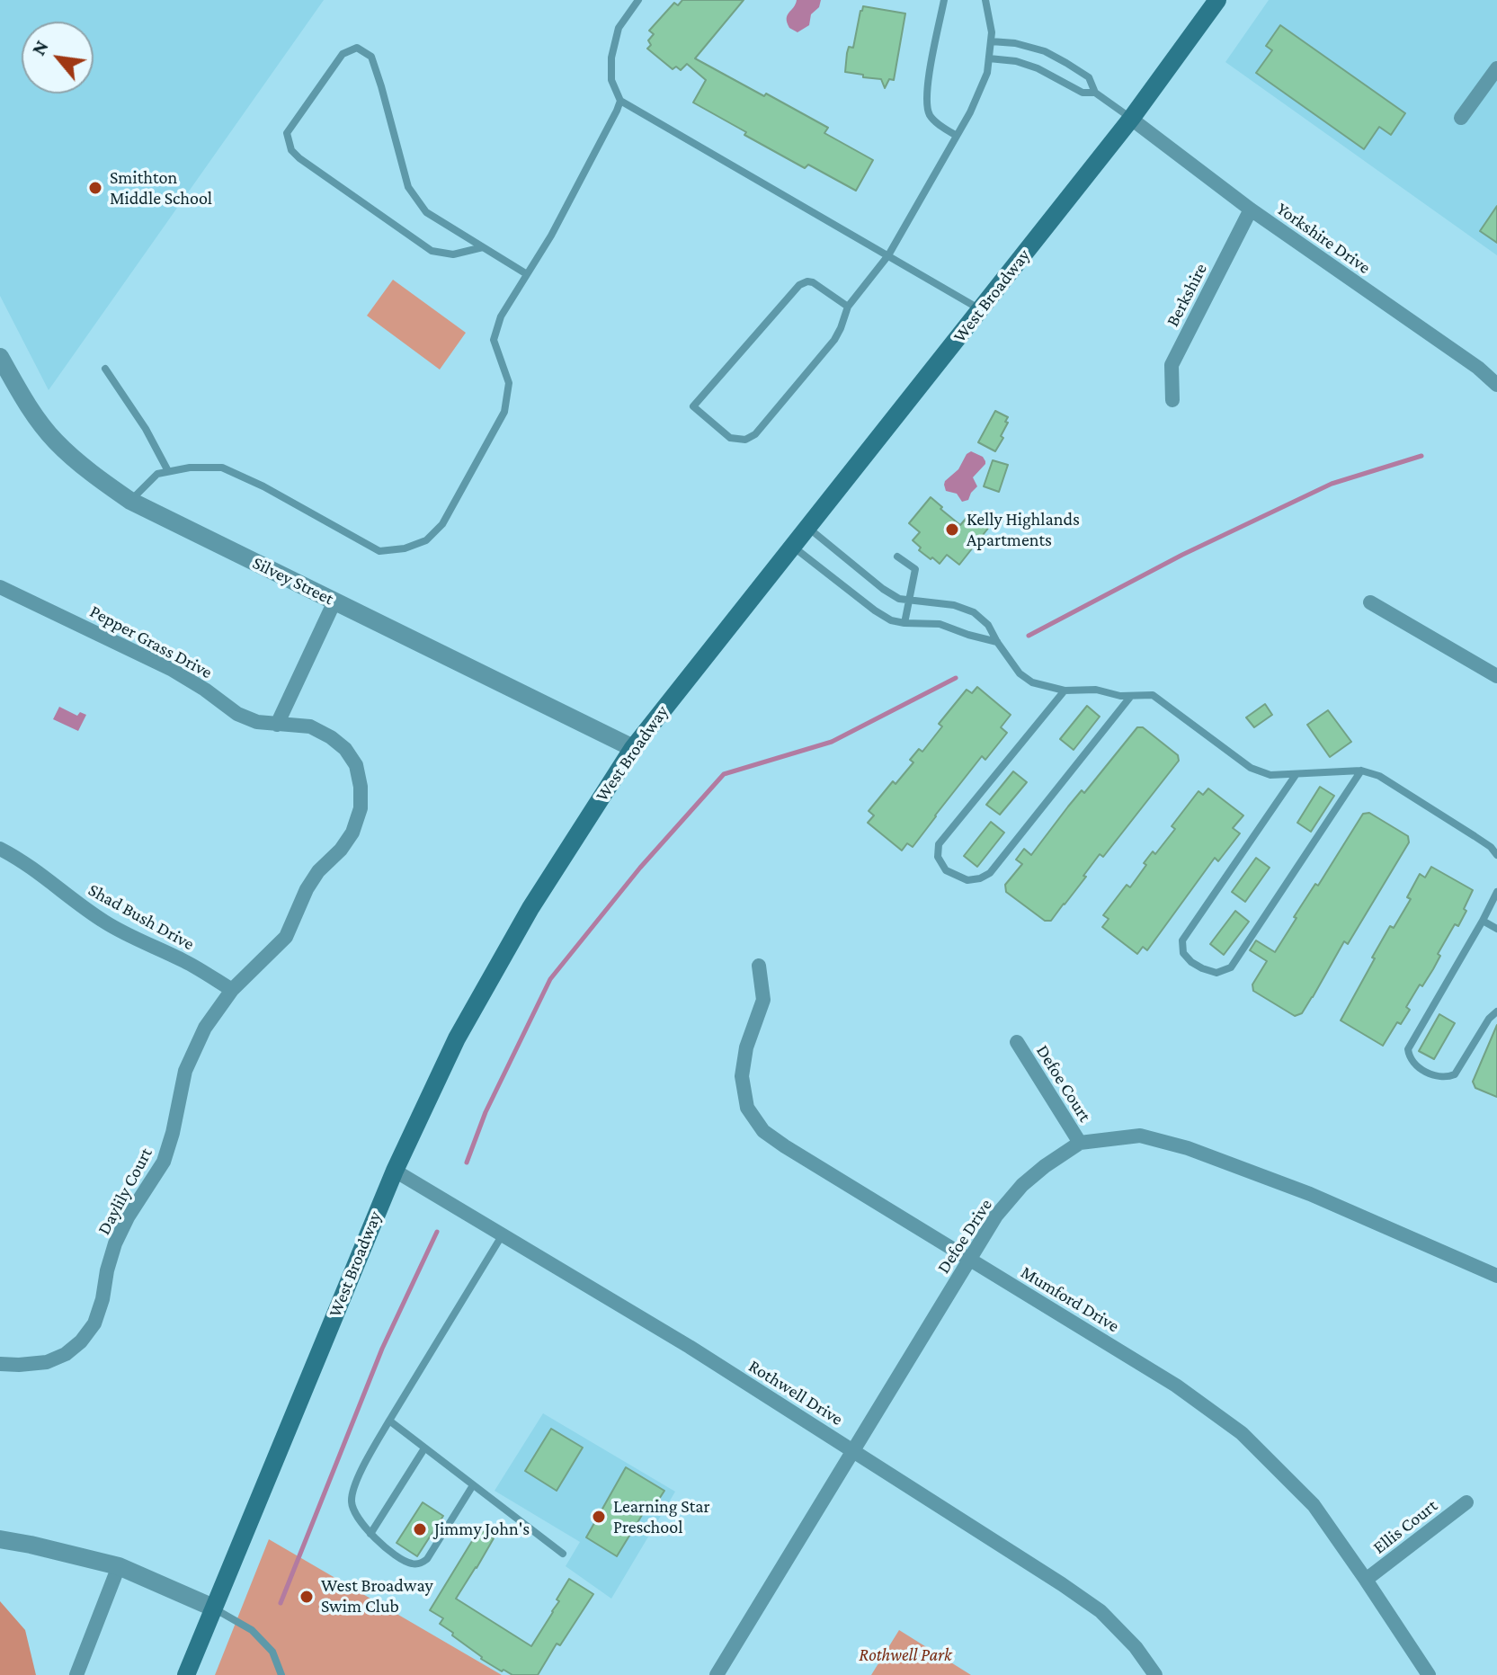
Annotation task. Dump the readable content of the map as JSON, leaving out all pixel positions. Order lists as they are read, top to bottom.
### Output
{
  "streets": {
    "main road": ["West Broadway"],
    "street": [
      "Yorkshire Drive",
      "Berkshire",
      "Silvey Street",
      "Pepper Grass Drive",
      "Shad Bush Drive",
      "Defoe Court",
      "Daylily Court",
      "Defoe Drive",
      "Mumford Drive",
      "Rothwell Drive",
      "Ellis Court"
    ]
  },
  "crossings": [
    ["Yorkshire Drive", "Berkshire"],
    ["Yorkshire Drive", "West Broadway"],
    ["West Broadway", "Silvey Street"],
    ["West Broadway", "Rothwell Drive"],
    ["Pepper Grass Drive", "Daylily Court"],
    ["Shad Bush Drive", "Daylily Court"],
    ["Defoe Court", "Defoe Drive"],
    ["Defoe Drive", "Mumford Drive"],
    ["Defoe Drive", "Rothwell Drive"],
    ["Mumford Drive", "Ellis Court"]
  ],
  "parks": ["Rothwell Park"],
  "places": [
    "Smithton Middle School",
    "Kelly Highlands Apartments",
    "Learning Star Preschool",
    "Jimmy John's",
    "West Broadway Swim Club"
  ],
  "north": "top left"
}
